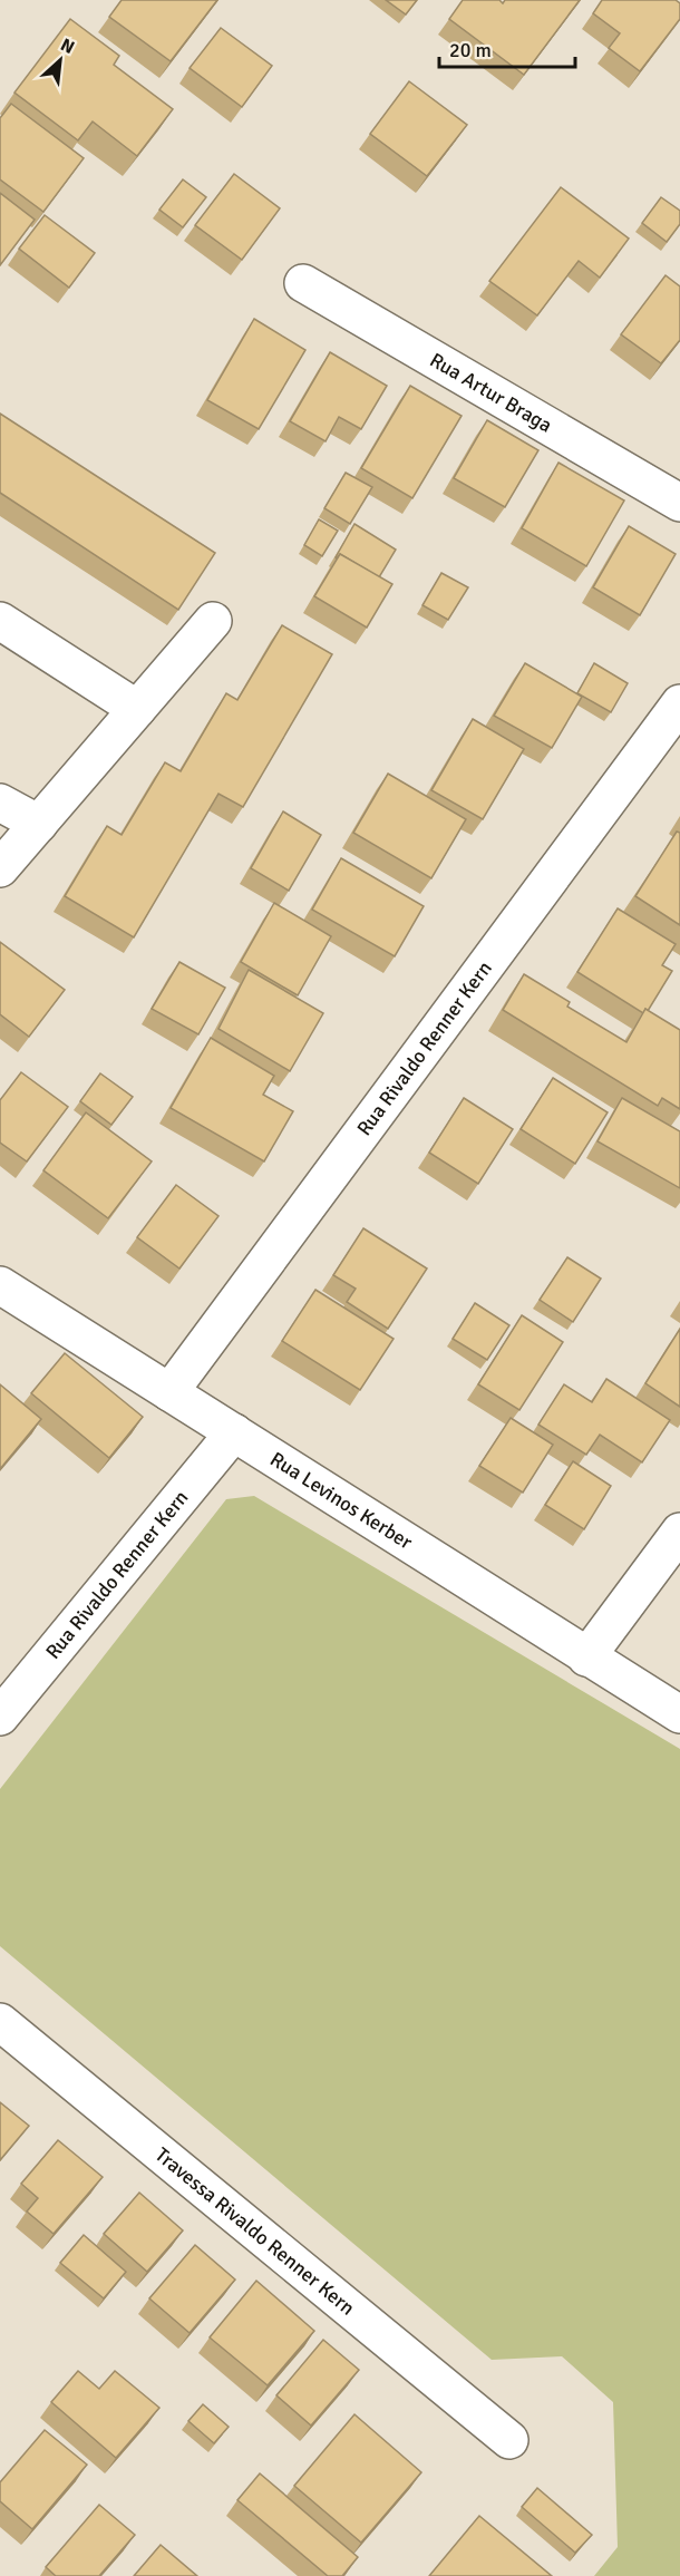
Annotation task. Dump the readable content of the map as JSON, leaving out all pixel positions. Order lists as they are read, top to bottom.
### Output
{
  "streets": {
    "street": [
      "Rua Artur Braga",
      "Rua Rivaldo Renner Kern",
      "Rua Levinos Kerber",
      "Travessa Rivaldo Renner Kern"
    ]
  },
  "crossings": [
    ["Rua Rivaldo Renner Kern", "Rua Levinos Kerber"]
  ],
  "scale_bar": "20 m",
  "north": "top right"
}
